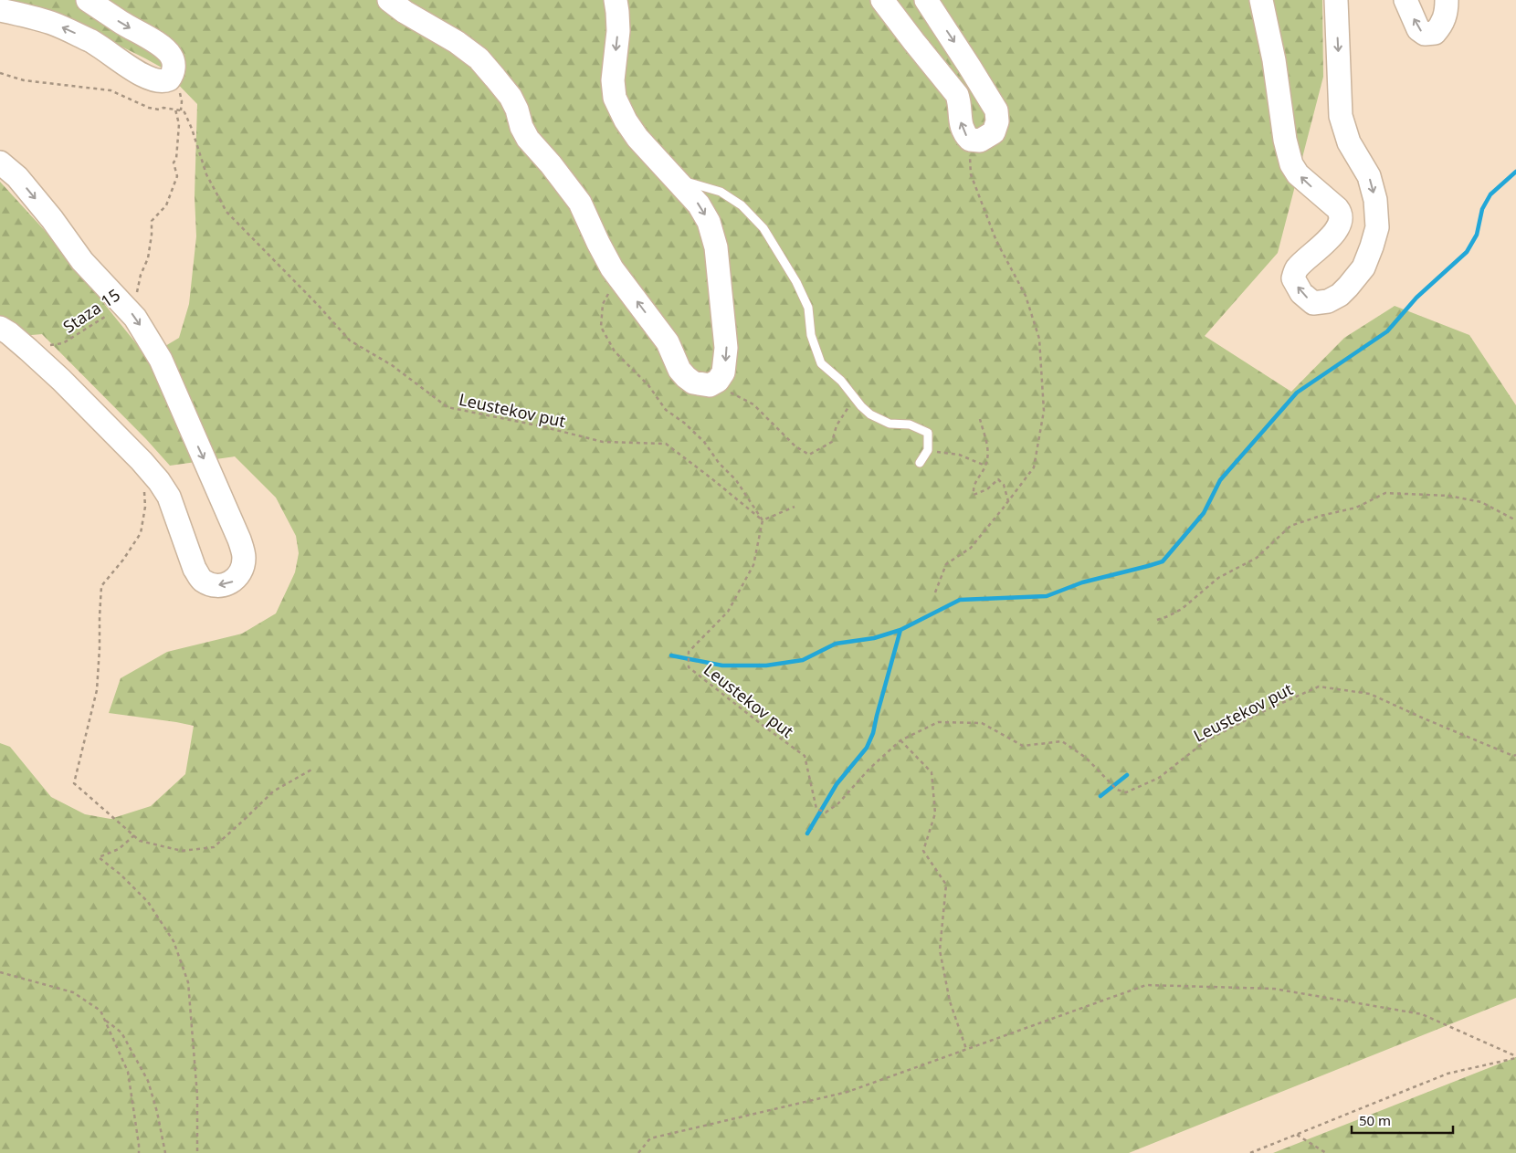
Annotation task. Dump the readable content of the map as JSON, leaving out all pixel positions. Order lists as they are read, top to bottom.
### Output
{
  "streets": {
    "path": ["Staza 15", "Leustekov put"]
  },
  "crossings": [
    ["Staza 15", "Leustekov put"]
  ],
  "scale_bar": "50 m"
}
